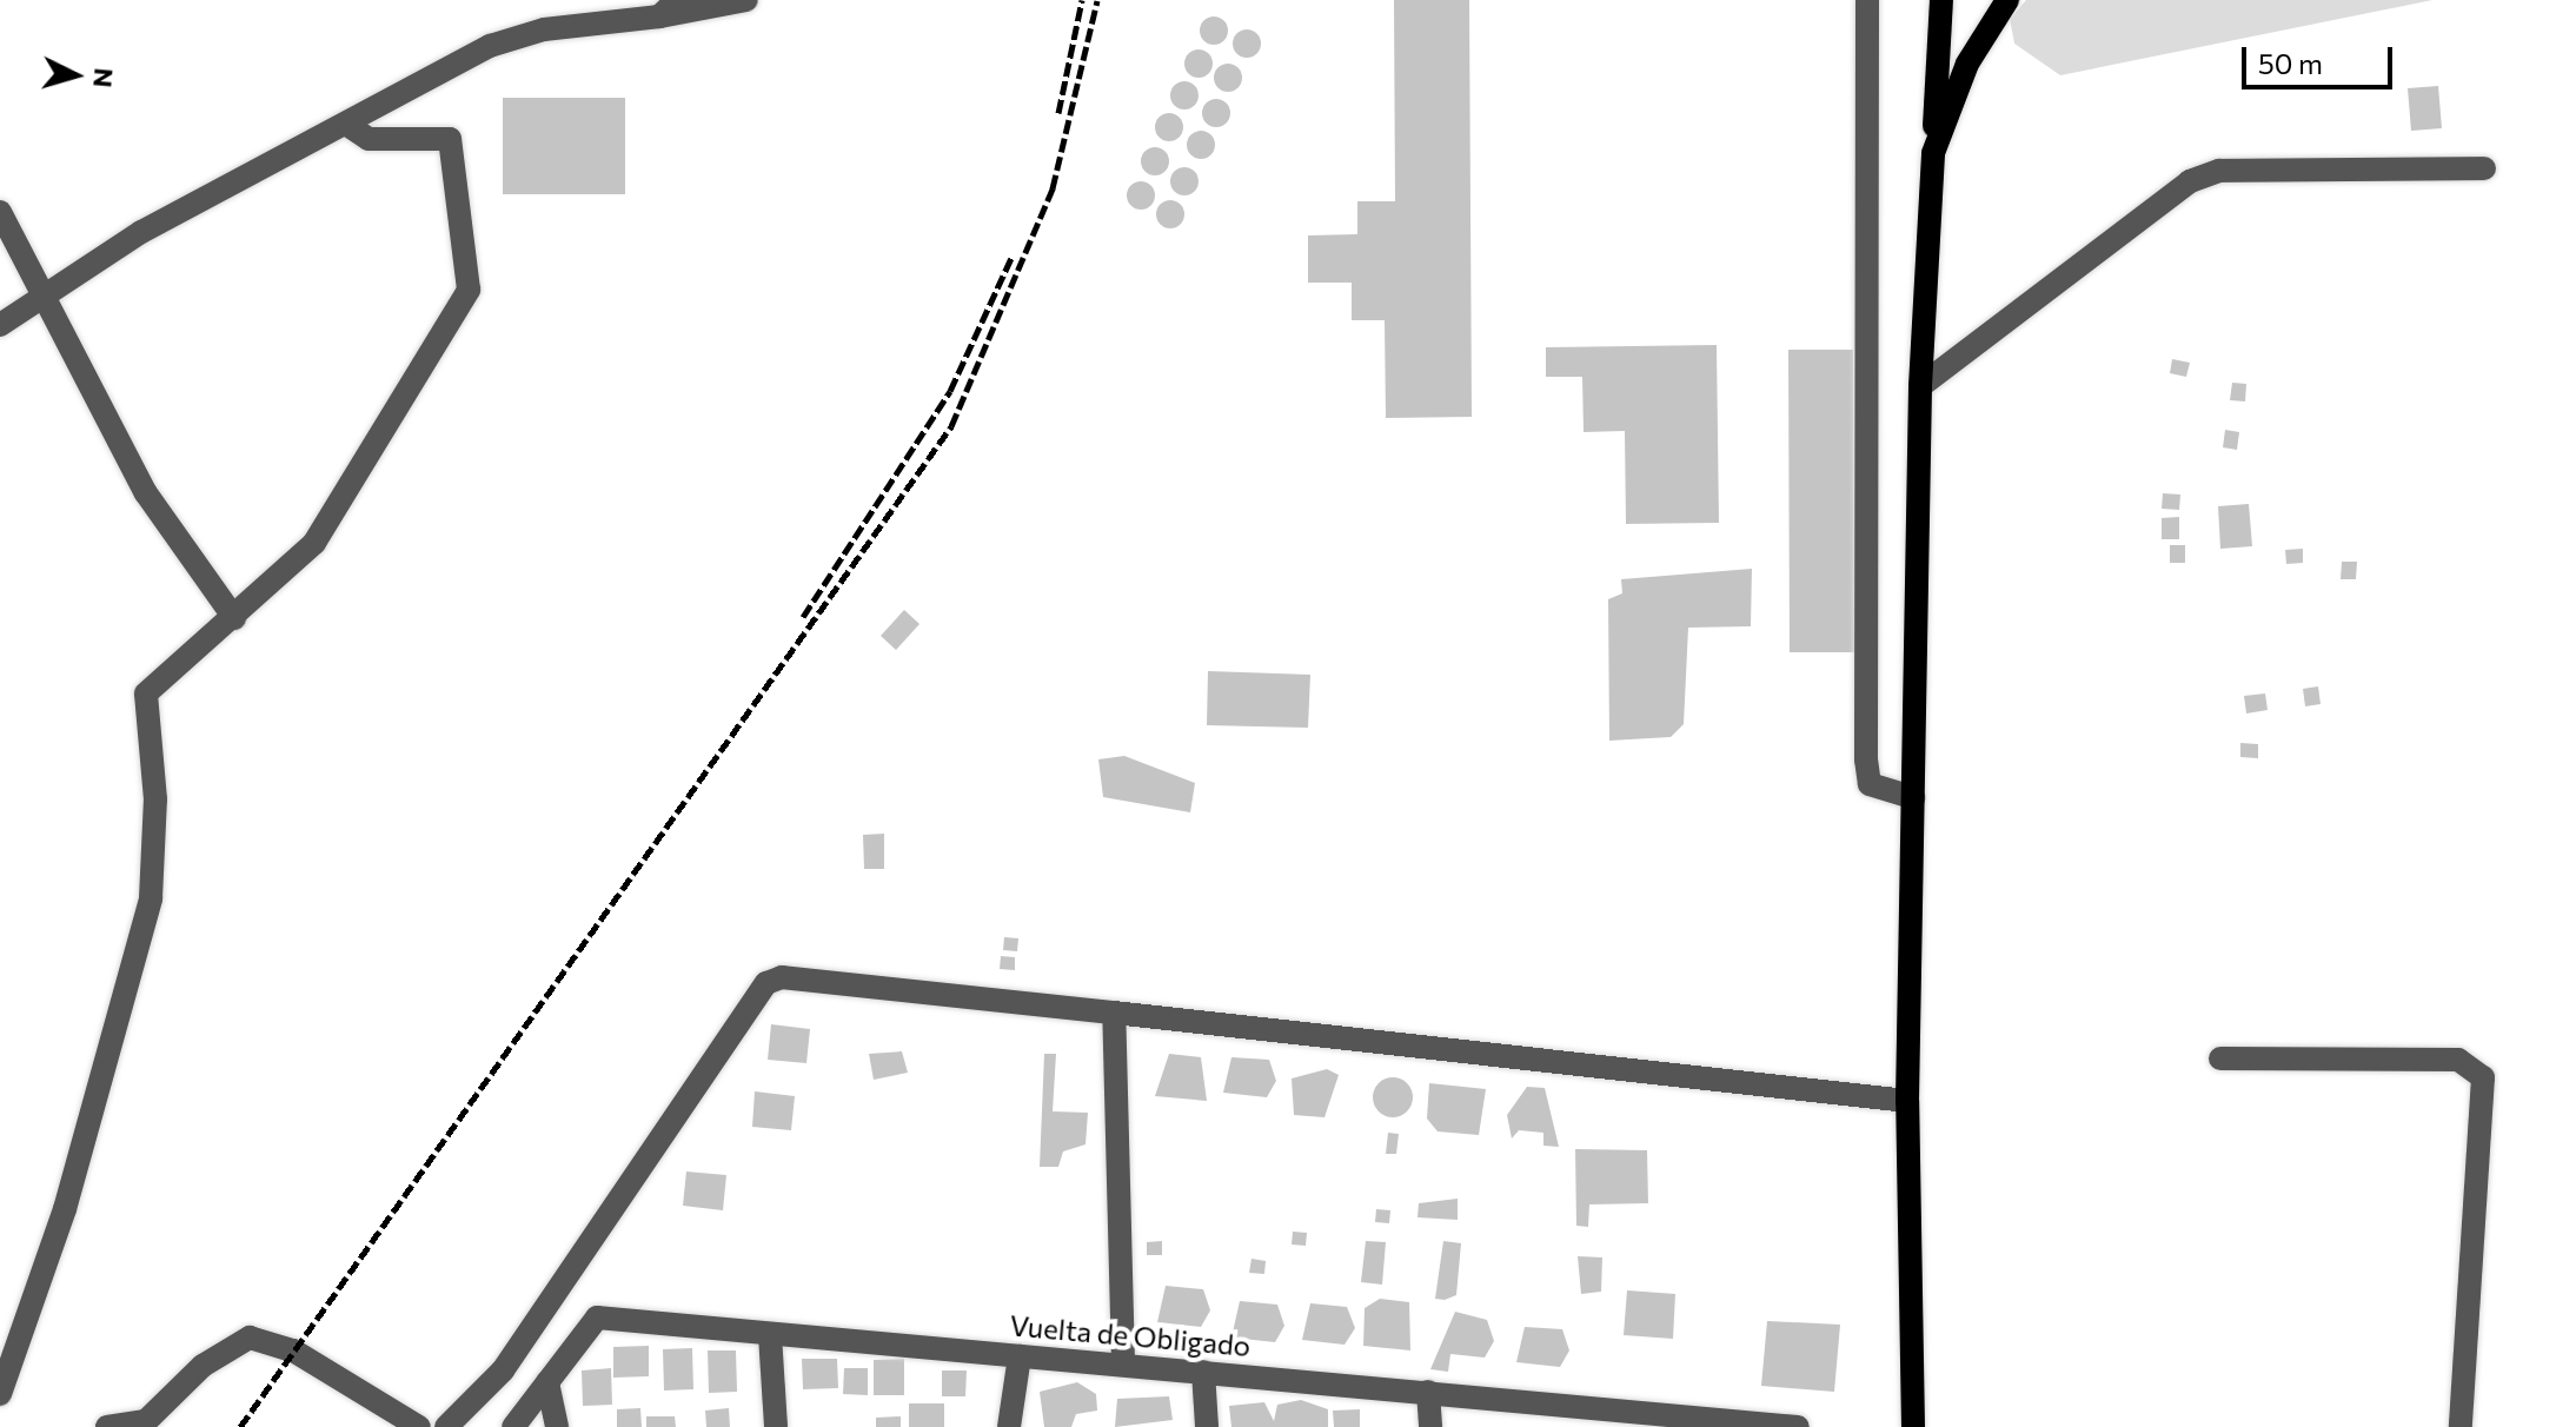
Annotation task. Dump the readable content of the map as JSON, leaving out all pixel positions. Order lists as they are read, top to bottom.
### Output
{
  "streets": {
    "street": ["Vuelta de Obligado"]
  },
  "scale_bar": "50 m",
  "north": "right"
}
